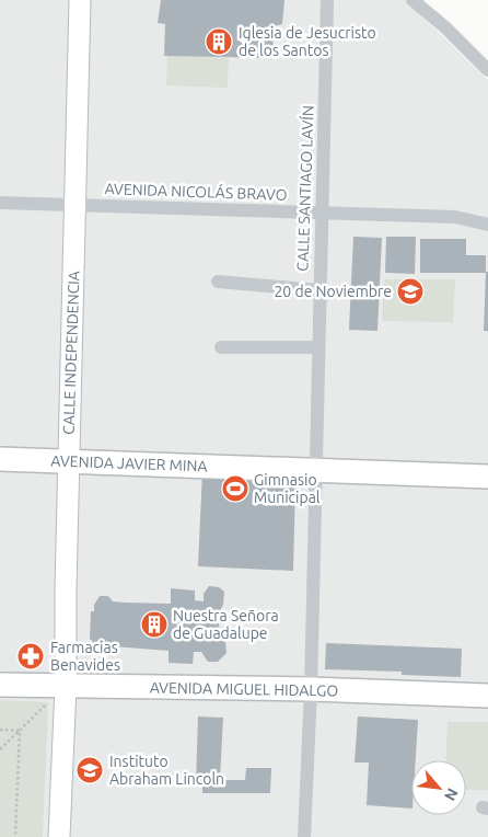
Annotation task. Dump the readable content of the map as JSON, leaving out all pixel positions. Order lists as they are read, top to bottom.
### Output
{
  "streets": {
    "main road": ["CALLE INDEPENDENCIA", "AVENIDA JAVIER MINA", "AVENIDA MIGUEL HIDALGO"],
    "street": ["CALLE SANTIAGO LAVÍN", "AVENIDA NICOLÁS BRAVO"]
  },
  "crossings": [
    ["CALLE SANTIAGO LAVÍN", "AVENIDA NICOLÁS BRAVO"],
    ["CALLE SANTIAGO LAVÍN", "AVENIDA JAVIER MINA"],
    ["CALLE SANTIAGO LAVÍN", "AVENIDA MIGUEL HIDALGO"],
    ["AVENIDA NICOLÁS BRAVO", "CALLE INDEPENDENCIA"],
    ["CALLE INDEPENDENCIA", "AVENIDA JAVIER MINA"],
    ["CALLE INDEPENDENCIA", "AVENIDA MIGUEL HIDALGO"]
  ],
  "places": {
    "building": ["Iglesia de Jesucristo de los Santos", "Nuestra Señora de Guadalupe"],
    "school or university": ["20 de Noviembre", "Instituto Abraham Lincoln"],
    "sports": ["Gimnasio Municipal"],
    "pharmacy": ["Farmacias Benavides"]
  },
  "north": "bottom right"
}
